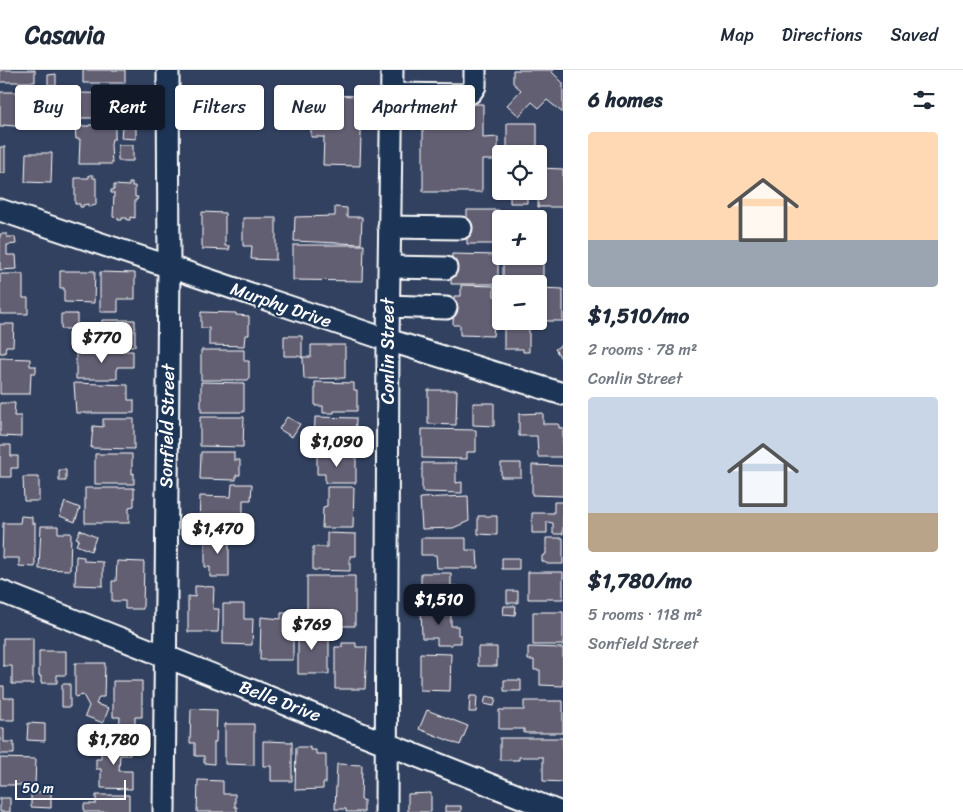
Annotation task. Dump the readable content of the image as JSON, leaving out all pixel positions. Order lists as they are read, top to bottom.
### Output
{
  "streets": {
    "street": [
      "Murphy Drive",
      "Conlin Street",
      "Sonfield Street",
      "Belle Drive"
    ]
  },
  "crossings": [
    ["Murphy Drive", "Conlin Street"],
    ["Murphy Drive", "Sonfield Street"],
    ["Conlin Street", "Belle Drive"],
    ["Sonfield Street", "Belle Drive"]
  ],
  "scale_bar": "50 m",
  "page": {
    "header": "Casavia",
    "nav": ["Map", "Directions", "Saved"],
    "heading": "6 homes",
    "chip": [
      "Buy",
      "Rent",
      "Filters",
      "New",
      "Apartment"
    ],
    "list": [
      {
        "name": "$1,510/mo",
        "note": "2 rooms · 78 m² · Conlin Street"
      },
      {
        "name": "$1,780/mo",
        "note": "5 rooms · 118 m² · Sonfield Street"
      }
    ],
    "map_buttons": ["+", "−"],
    "price": [
      "$770",
      "$1,090",
      "$1,470",
      "$1,510",
      "$769",
      "$1,780"
    ],
    "scale": "50 m"
  }
}
